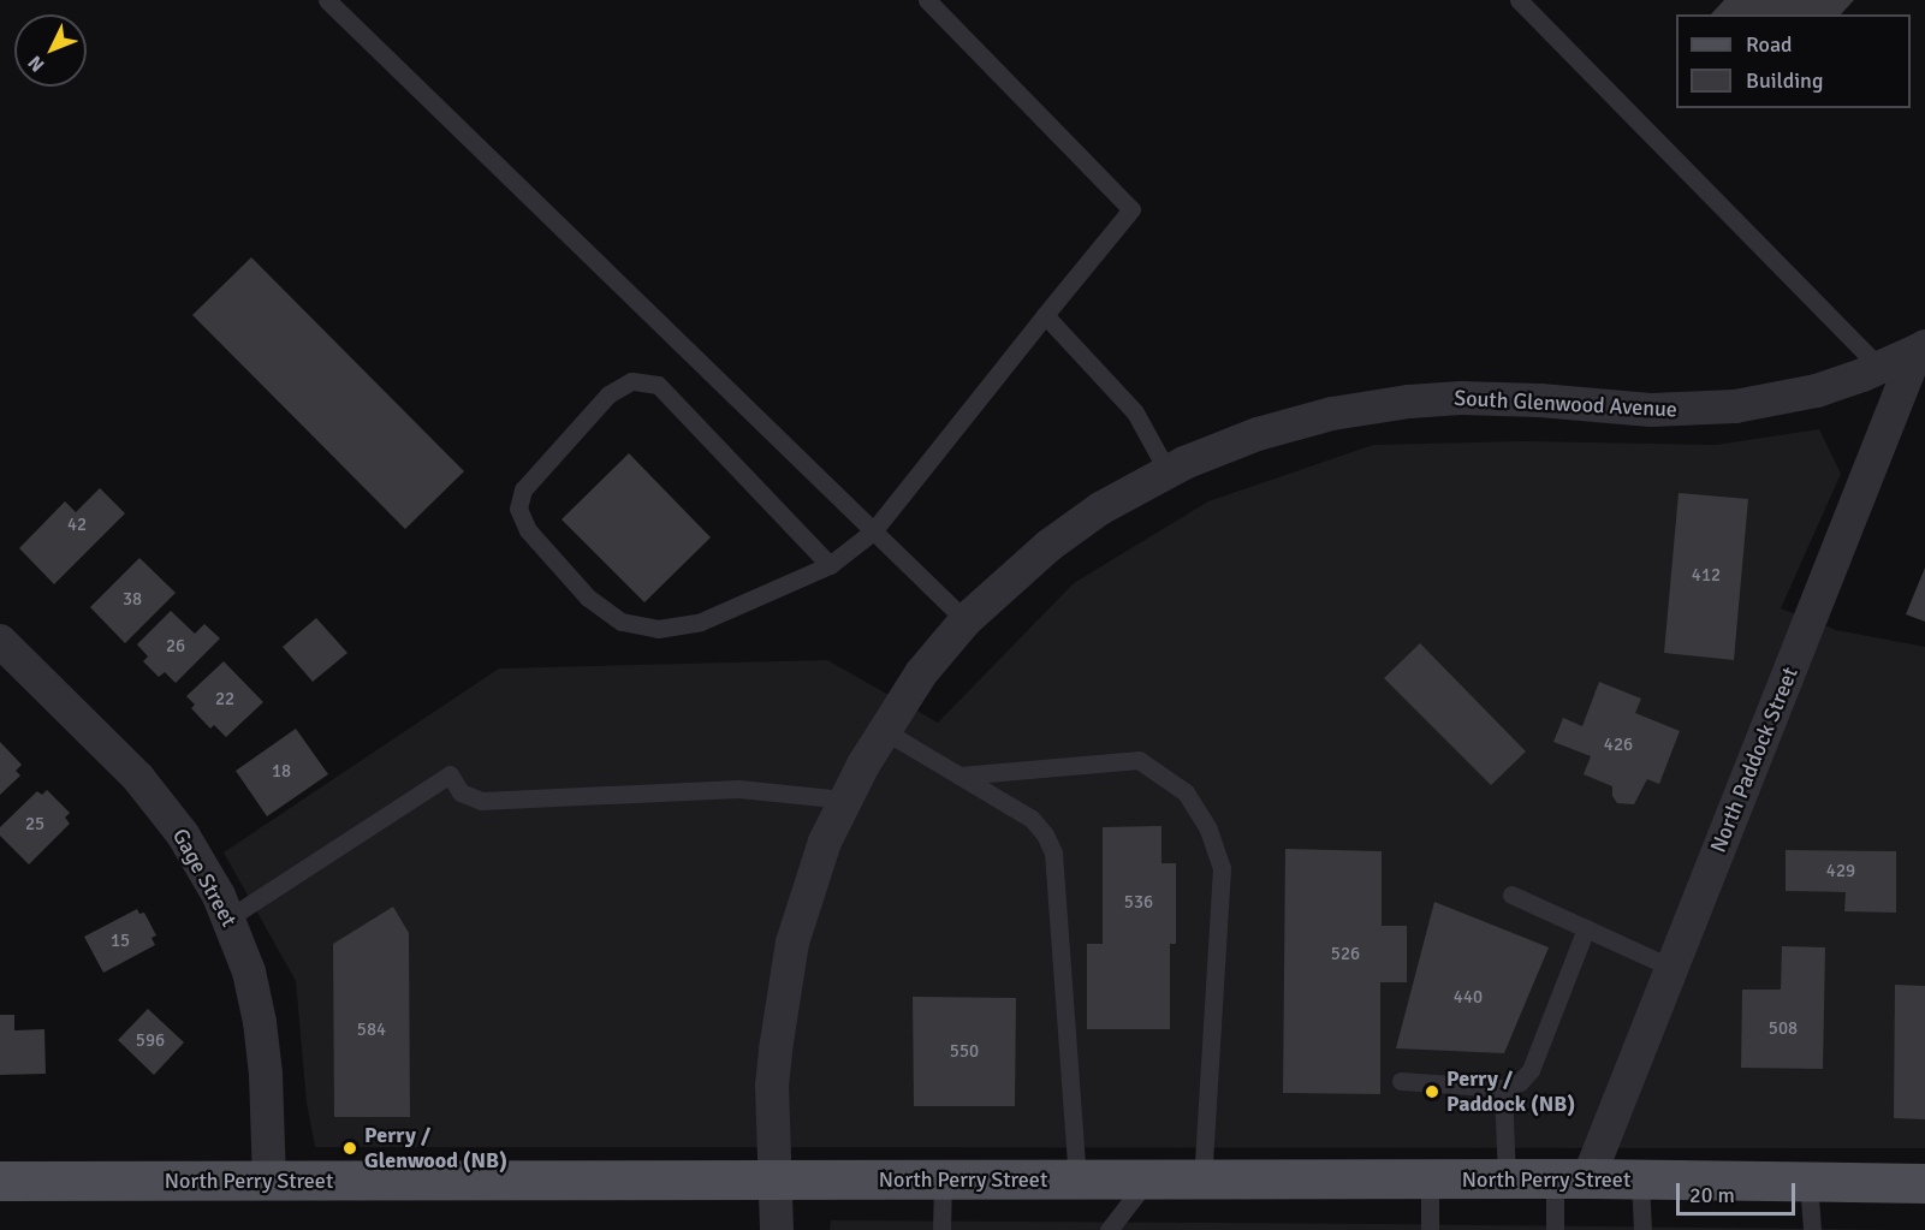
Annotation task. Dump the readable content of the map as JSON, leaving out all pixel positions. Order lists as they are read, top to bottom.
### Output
{
  "streets": {
    "main road": ["North Perry Street"],
    "street": ["South Glenwood Avenue", "North Paddock Street", "Gage Street"]
  },
  "crossings": [
    ["South Glenwood Avenue", "North Paddock Street"],
    ["South Glenwood Avenue", "North Perry Street"],
    ["North Paddock Street", "North Perry Street"],
    ["Gage Street", "North Perry Street"]
  ],
  "places": ["Perry / Paddock (NB)", "Perry / Glenwood (NB)"],
  "house_numbers": [
    "42",
    "412",
    "38",
    "26",
    "22",
    "426",
    "18",
    "25",
    "429",
    "536",
    "15",
    "526",
    "440",
    "508",
    "584",
    "596",
    "550"
  ],
  "legend": ["Road", "Building"],
  "scale_bar": "20 m",
  "north": "bottom left"
}
